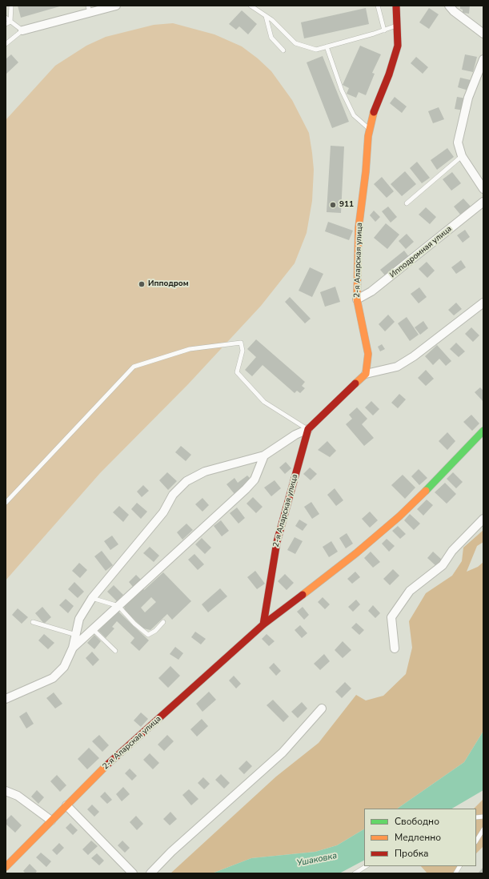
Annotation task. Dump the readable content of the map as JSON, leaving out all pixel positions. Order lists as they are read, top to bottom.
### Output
{
  "streets": {
    "street": ["Ипподромная улица", "2-я Аларская улица"]
  },
  "crossings": [
    ["Ипподромная улица", "2-я Аларская улица"]
  ],
  "water": ["Ушаковка"],
  "places": ["911", "Ипподром"],
  "legend": ["Свободно", "Медленно", "Пробка"]
}
